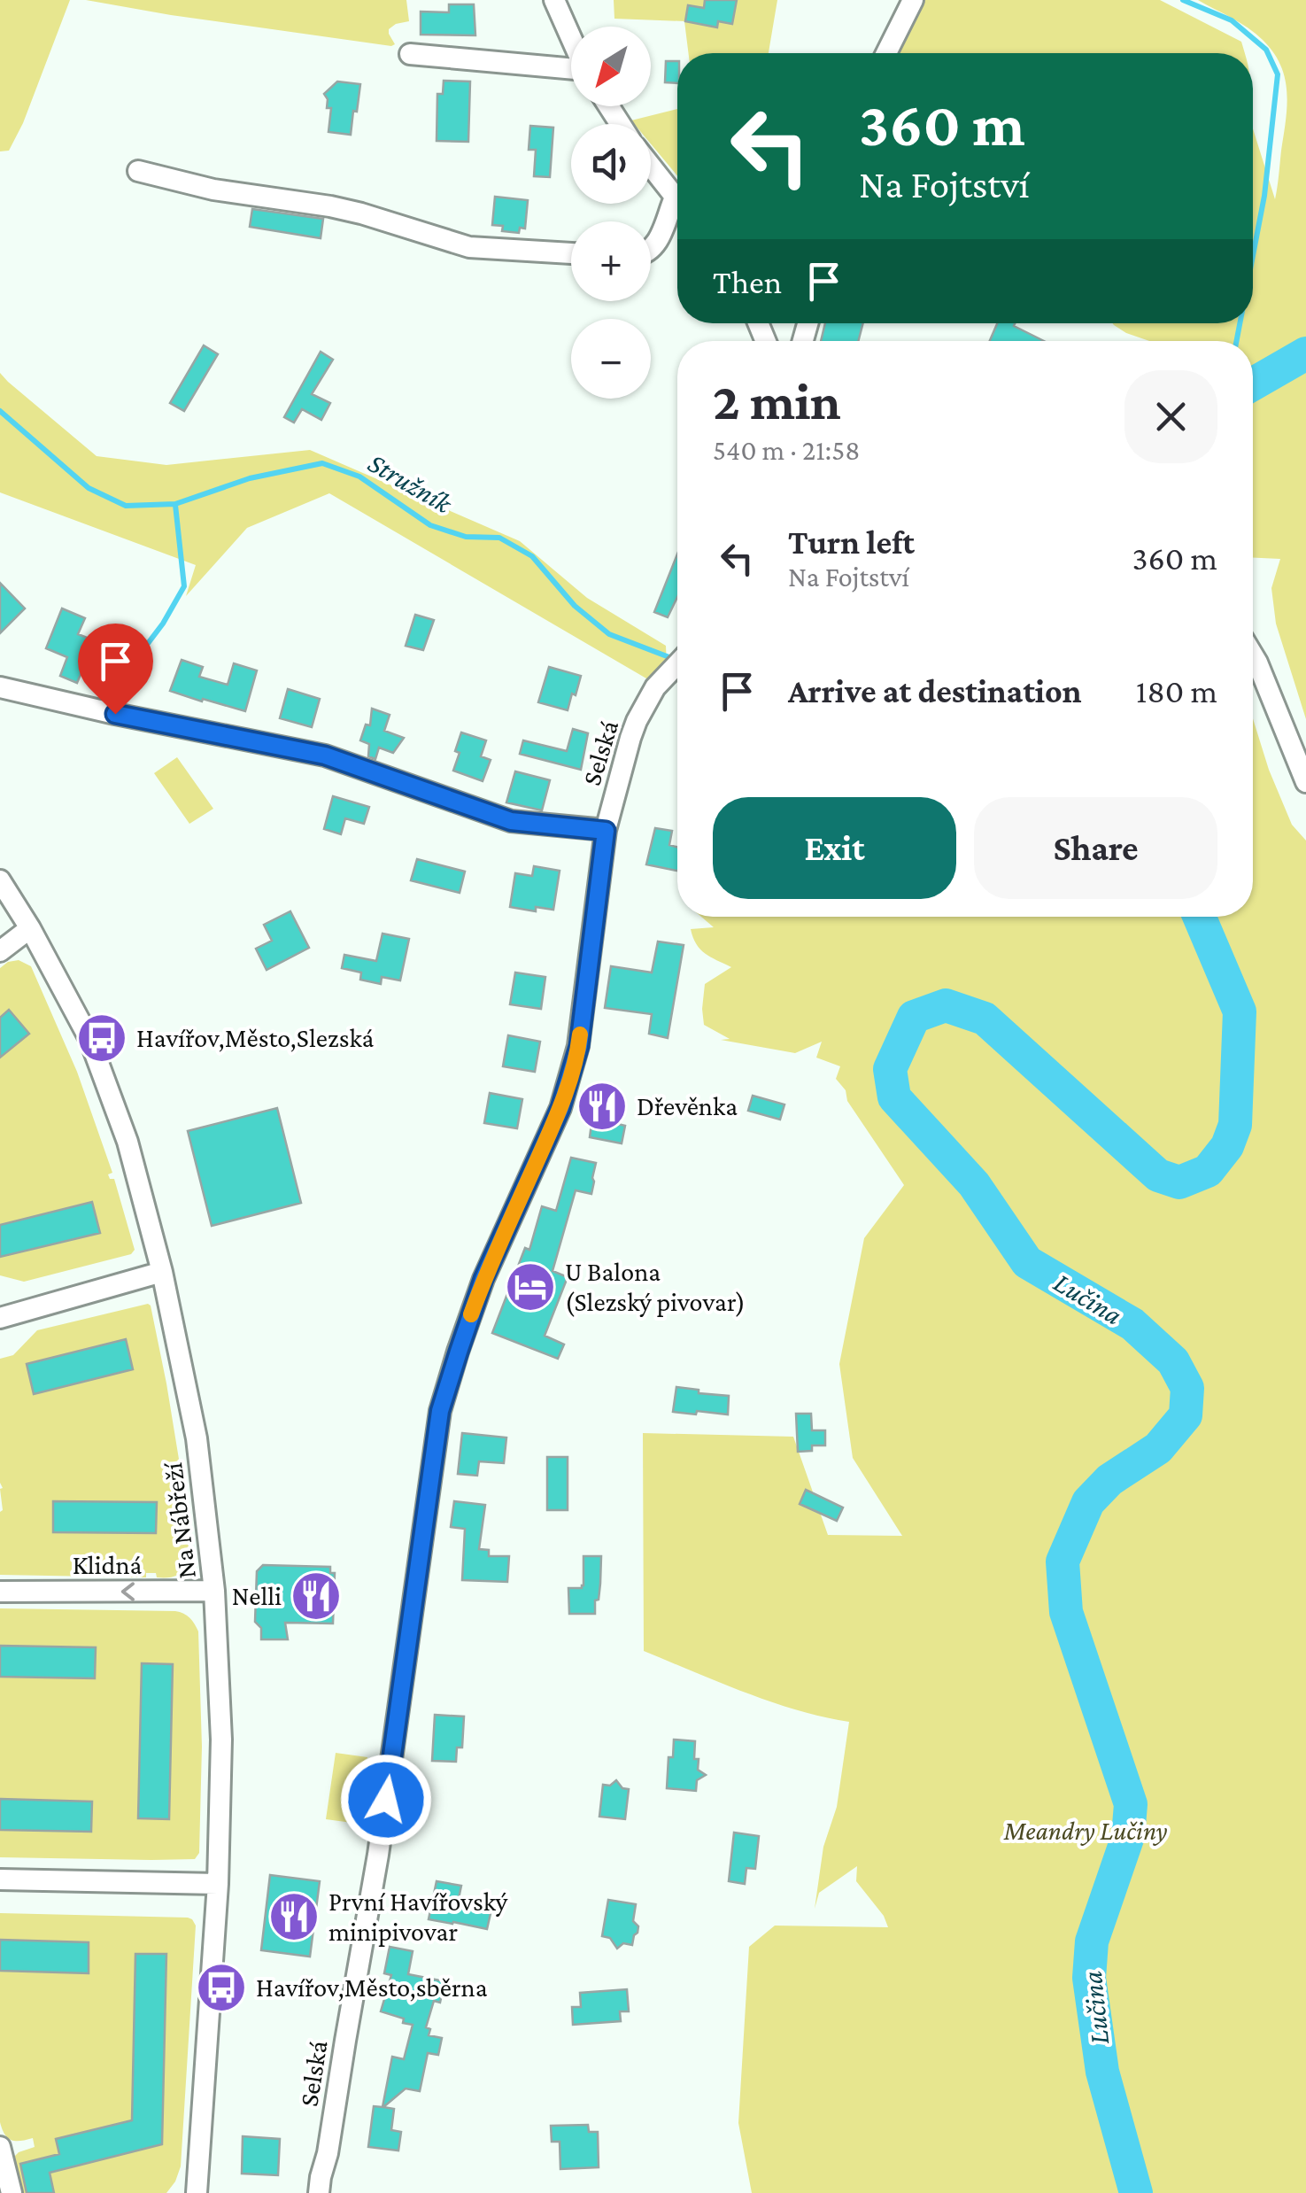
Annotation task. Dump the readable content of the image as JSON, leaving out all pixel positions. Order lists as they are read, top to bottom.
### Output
{
  "streets": {
    "street": ["Selská", "Na Nábřeží", "Klidná"]
  },
  "crossings": [
    ["Na Nábřeží", "Klidná"]
  ],
  "one_way": ["Klidná"],
  "water": ["Stružník", "Lučina"],
  "parks": ["Meandry Lučiny"],
  "places": {
    "bus stop": ["Havířov,Město,Slezská", "Havířov,Město,sběrna"],
    "restaurant": ["Dřevěnka", "Nelli", "První Havířovský minipivovar"],
    "hotel": ["U Balona (Slezský pivovar)"]
  },
  "north": "bottom left",
  "page": {
    "map_buttons": ["+", "−"],
    "turn": ["360 m", "Na Fojtství"],
    "then": "Then",
    "heading": ["2 min", "540 m · 21:58"],
    "list": [
      {
        "name": "Turn left",
        "note": "Na Fojtství",
        "value": "360 m"
      },
      {
        "name": "Arrive at destination",
        "value": "180 m"
      }
    ],
    "buttons": ["Exit", "Share"]
  }
}
